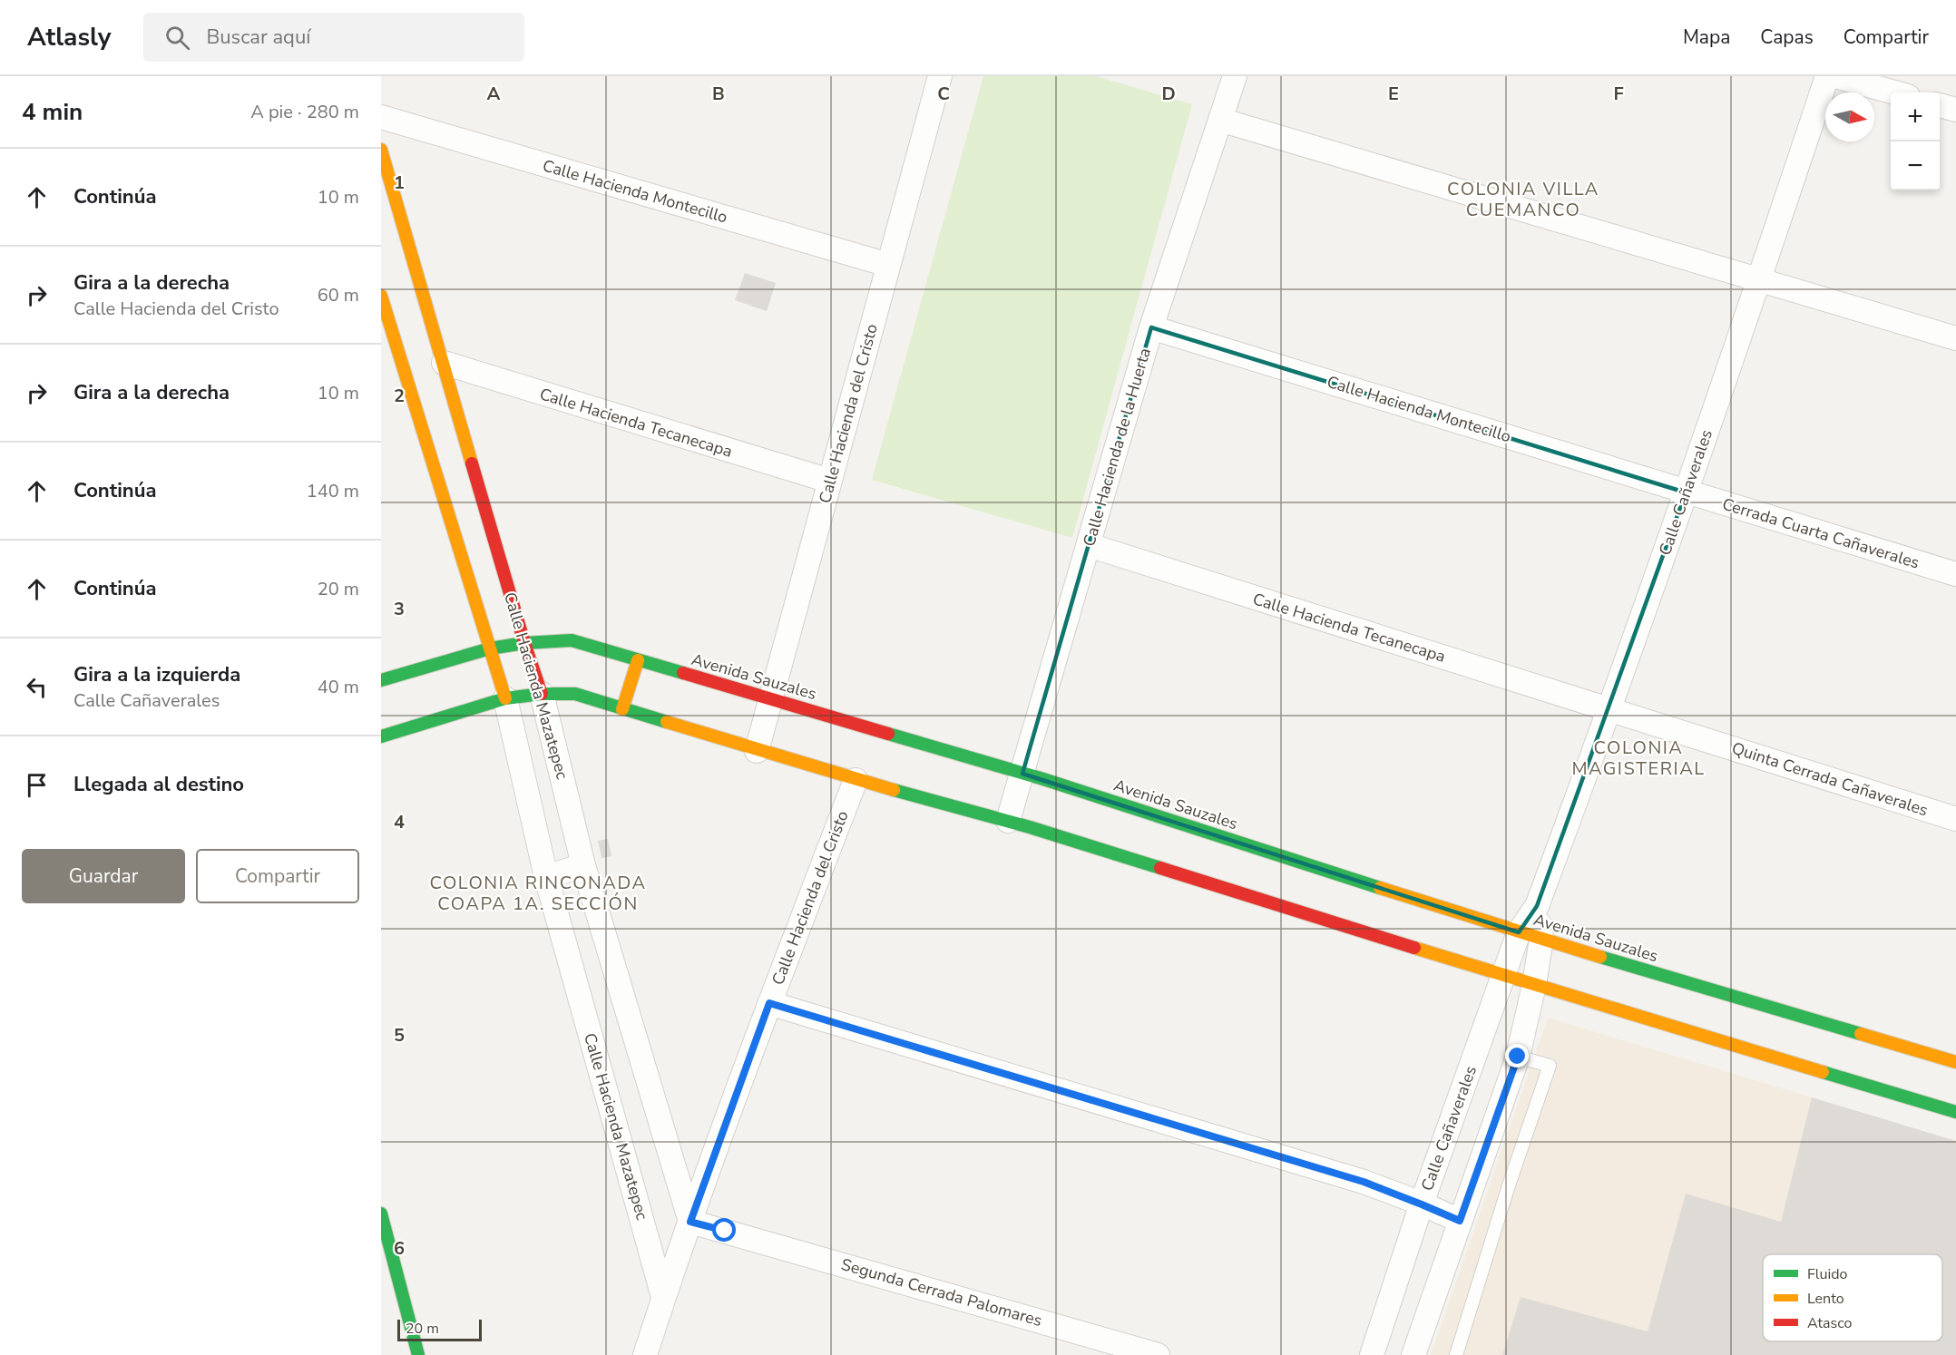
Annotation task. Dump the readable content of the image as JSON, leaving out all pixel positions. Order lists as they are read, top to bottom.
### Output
{
  "streets": {
    "street": [
      "Calle Hacienda Montecillo",
      "Calle Hacienda del Cristo",
      "Calle Hacienda Tecanecapa",
      "Calle Hacienda de la Huerta",
      "Calle Cañaverales",
      "Cerrada Cuarta Cañaverales",
      "Avenida Sauzales",
      "Calle Hacienda Mazatepec",
      "Quinta Cerrada Cañaverales",
      "Segunda Cerrada Palomares"
    ]
  },
  "crossings": [
    ["Calle Hacienda Montecillo", "Calle Hacienda del Cristo"],
    ["Calle Hacienda Montecillo", "Calle Hacienda de la Huerta"],
    ["Calle Hacienda Montecillo", "Calle Cañaverales"],
    ["Calle Hacienda Montecillo", "Cerrada Cuarta Cañaverales"],
    ["Calle Hacienda del Cristo", "Calle Hacienda Tecanecapa"],
    ["Calle Hacienda del Cristo", "Avenida Sauzales"],
    ["Calle Hacienda del Cristo", "Calle Hacienda Mazatepec"],
    ["Calle Hacienda del Cristo", "Segunda Cerrada Palomares"],
    ["Calle Hacienda Tecanecapa", "Calle Hacienda de la Huerta"],
    ["Calle Hacienda Tecanecapa", "Calle Cañaverales"],
    ["Calle Hacienda Tecanecapa", "Calle Hacienda Mazatepec"],
    ["Calle Hacienda Tecanecapa", "Quinta Cerrada Cañaverales"],
    ["Calle Hacienda de la Huerta", "Avenida Sauzales"],
    ["Calle Cañaverales", "Cerrada Cuarta Cañaverales"],
    ["Calle Cañaverales", "Avenida Sauzales"],
    ["Calle Cañaverales", "Quinta Cerrada Cañaverales"],
    ["Avenida Sauzales", "Calle Hacienda Mazatepec"],
    ["Calle Hacienda Mazatepec", "Segunda Cerrada Palomares"]
  ],
  "districts": ["COLONIA VILLA CUEMANCO", "COLONIA MAGISTERIAL", "COLONIA RINCONADA COAPA 1A. SECCIÓN"],
  "legend": ["Fluido", "Lento", "Atasco"],
  "scale_bar": "20 m",
  "north": "right",
  "page": {
    "header": "Atlasly",
    "search": "Buscar aquí",
    "nav": ["Mapa", "Capas", "Compartir"],
    "heading": ["4 min", "A pie · 280 m"],
    "map_buttons": ["+", "−"],
    "list": [
      ["Continúa", "10 m"],
      ["Gira a la derecha", "Calle Hacienda del Cristo", "60 m"],
      ["Gira a la derecha", "10 m"],
      ["Continúa", "140 m"],
      ["Continúa", "20 m"],
      ["Gira a la izquierda", "Calle Cañaverales", "40 m"],
      "Llegada al destino"
    ],
    "buttons": ["Guardar", "Compartir"],
    "scale": "20 m"
  },
  "grid": {
    "columns": [
      "A",
      "B",
      "C",
      "D",
      "E",
      "F"
    ],
    "rows": [
      "1",
      "2",
      "3",
      "4",
      "5",
      "6"
    ]
  }
}
